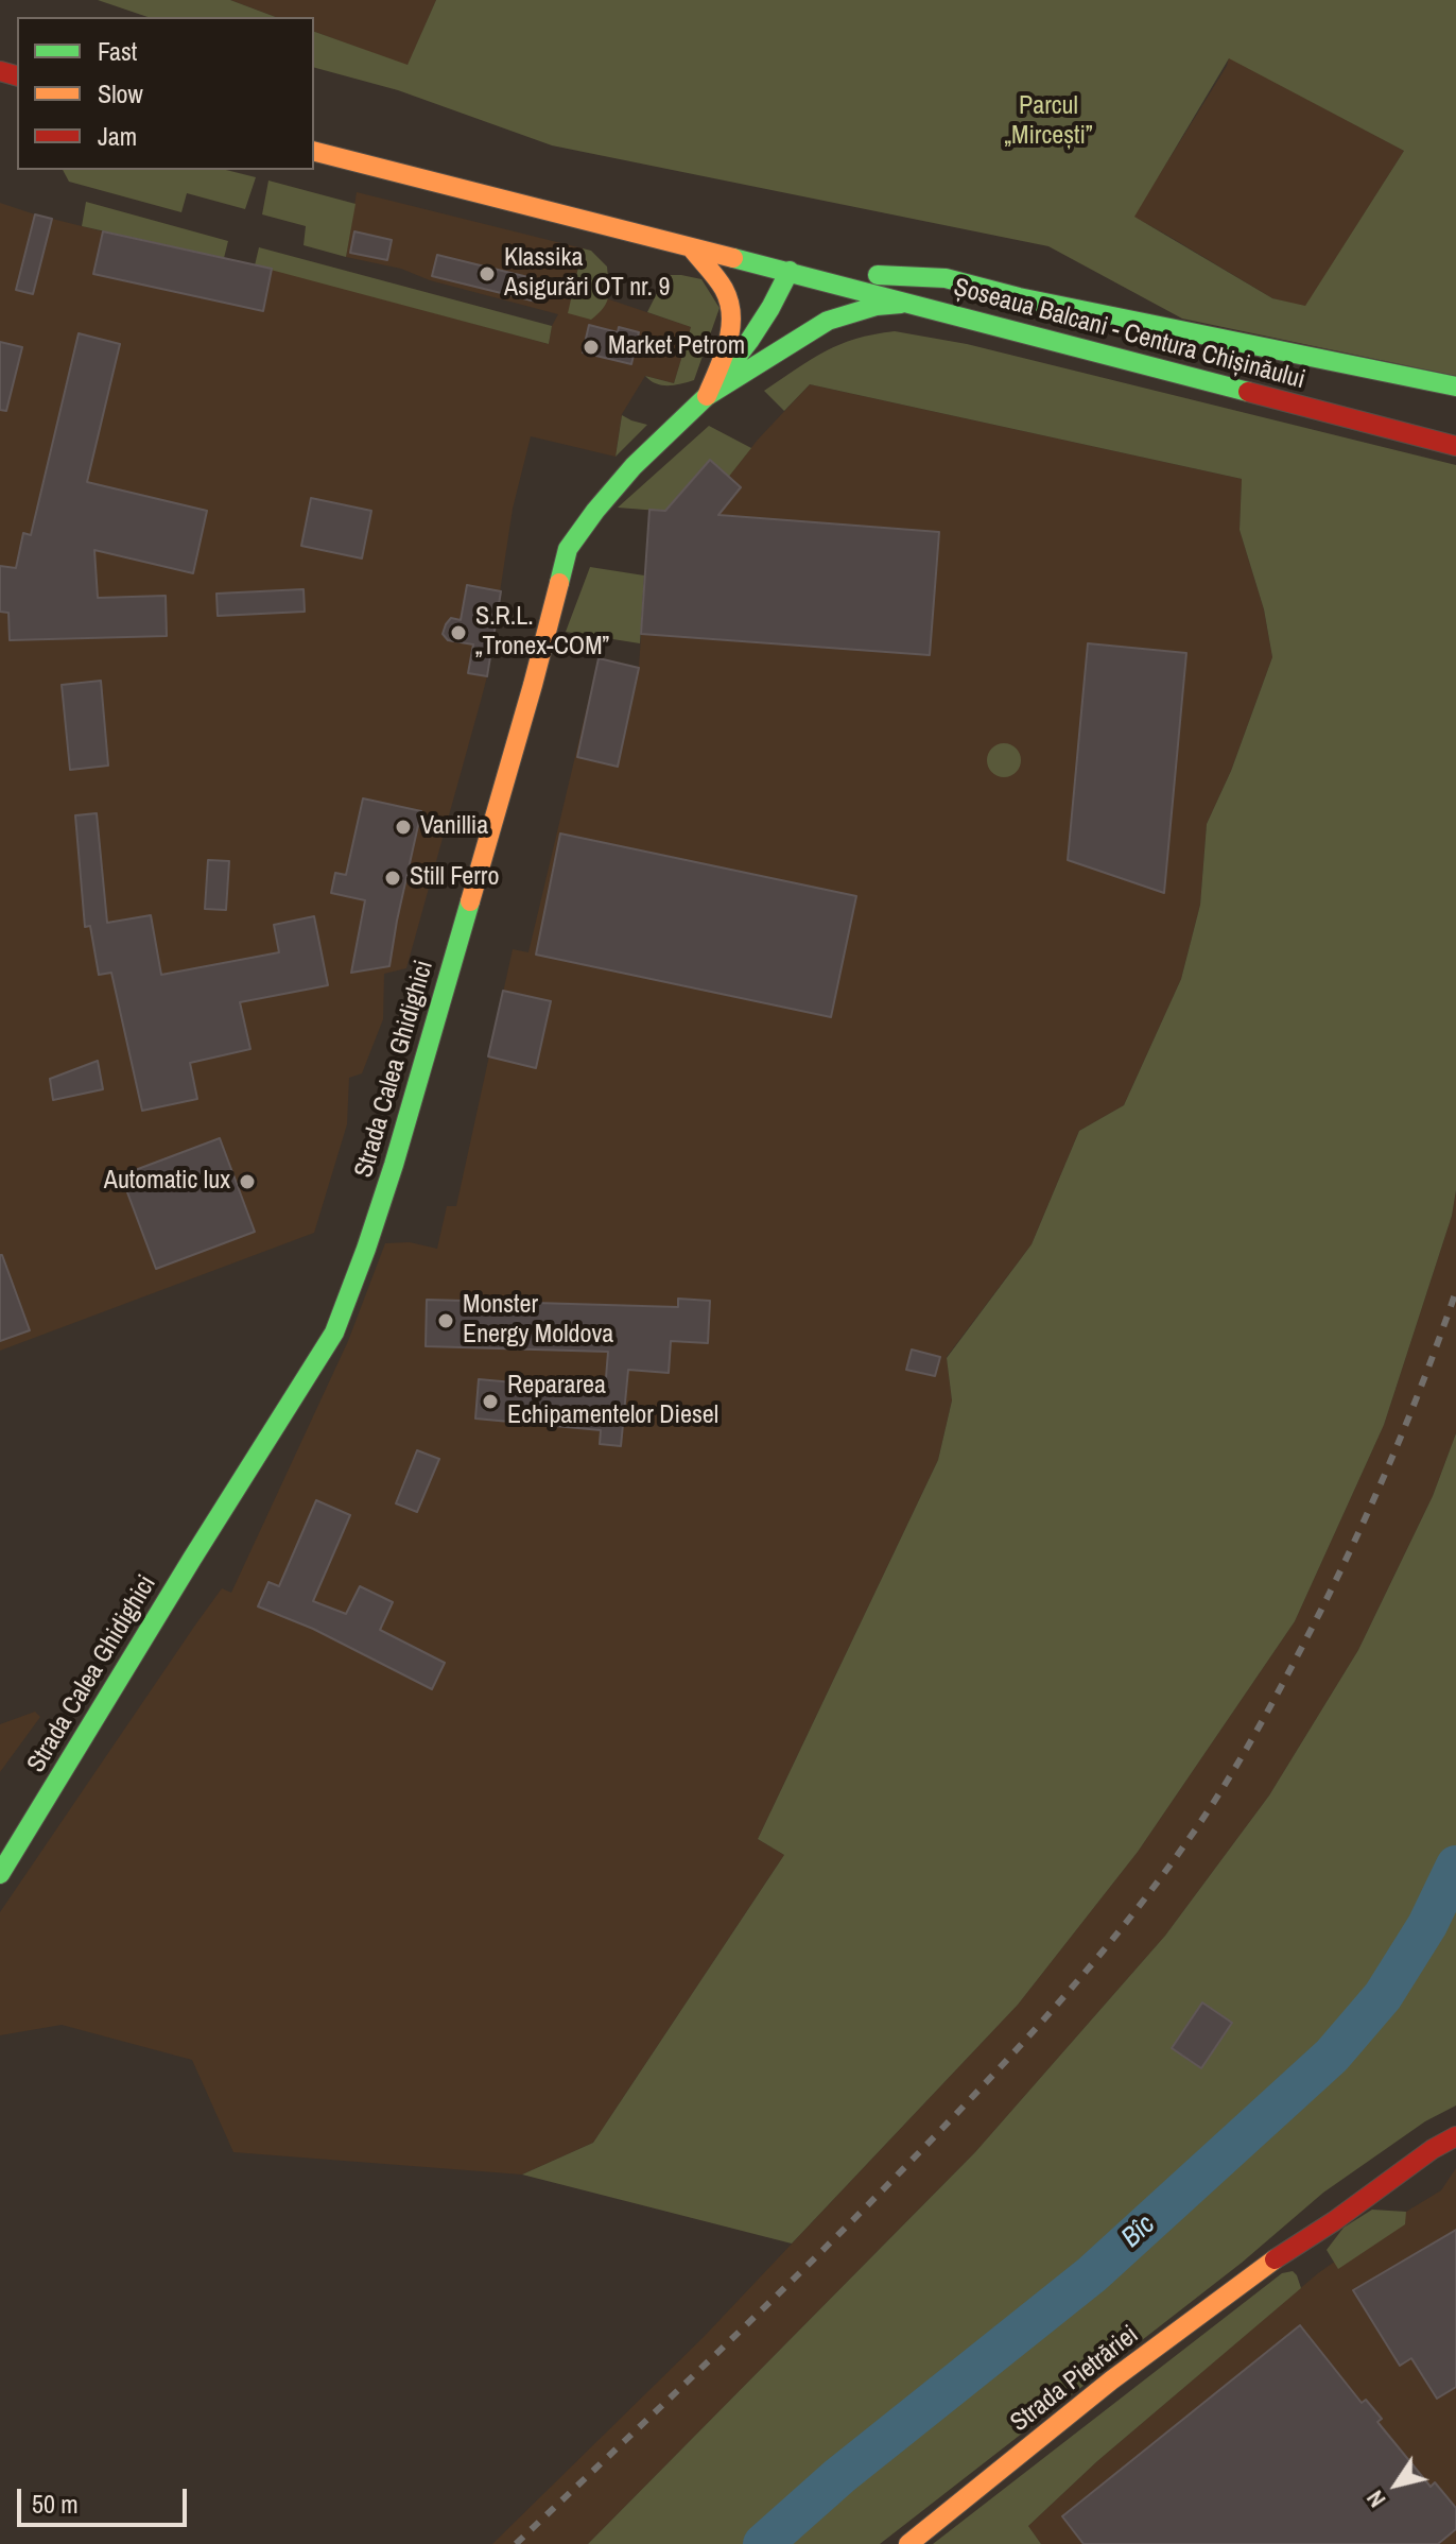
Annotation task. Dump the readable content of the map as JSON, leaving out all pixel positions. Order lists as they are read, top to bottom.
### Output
{
  "streets": {
    "main road": ["Șoseaua Balcani - Centura Chișinăului", "Strada Calea Ghidighici", "Strada Pietrăriei"]
  },
  "crossings": [
    ["Șoseaua Balcani - Centura Chișinăului", "Strada Calea Ghidighici"]
  ],
  "water": ["Bîc"],
  "parks": ["Parcul „Mircești”"],
  "places": [
    "Klassika Asigurări OT nr. 9",
    "Market Petrom",
    "S.R.L. „Tronex-COM”",
    "Vanillia",
    "Still Ferro",
    "Automatic lux",
    "Monster Energy Moldova",
    "Repararea Echipamentelor Diesel"
  ],
  "legend": ["Fast", "Slow", "Jam"],
  "scale_bar": "50 m",
  "north": "bottom left"
}
